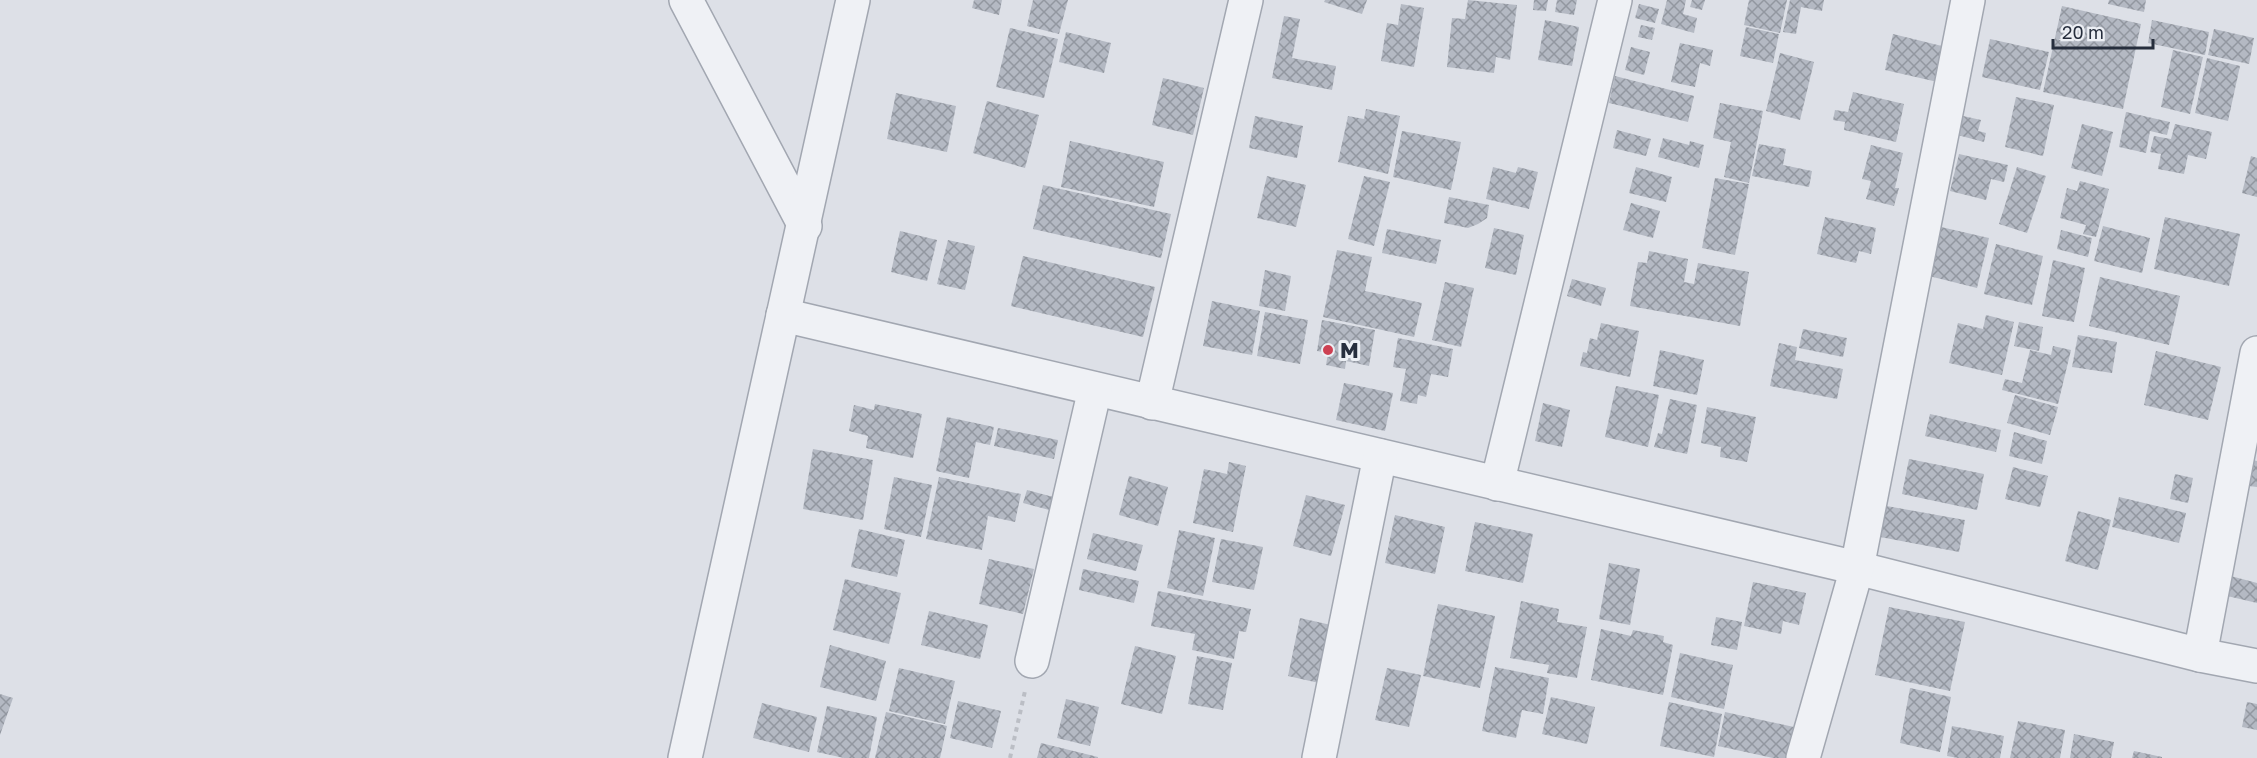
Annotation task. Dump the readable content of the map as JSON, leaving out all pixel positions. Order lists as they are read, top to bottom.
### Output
{
  "places": ["M"],
  "scale_bar": "20 m"
}
